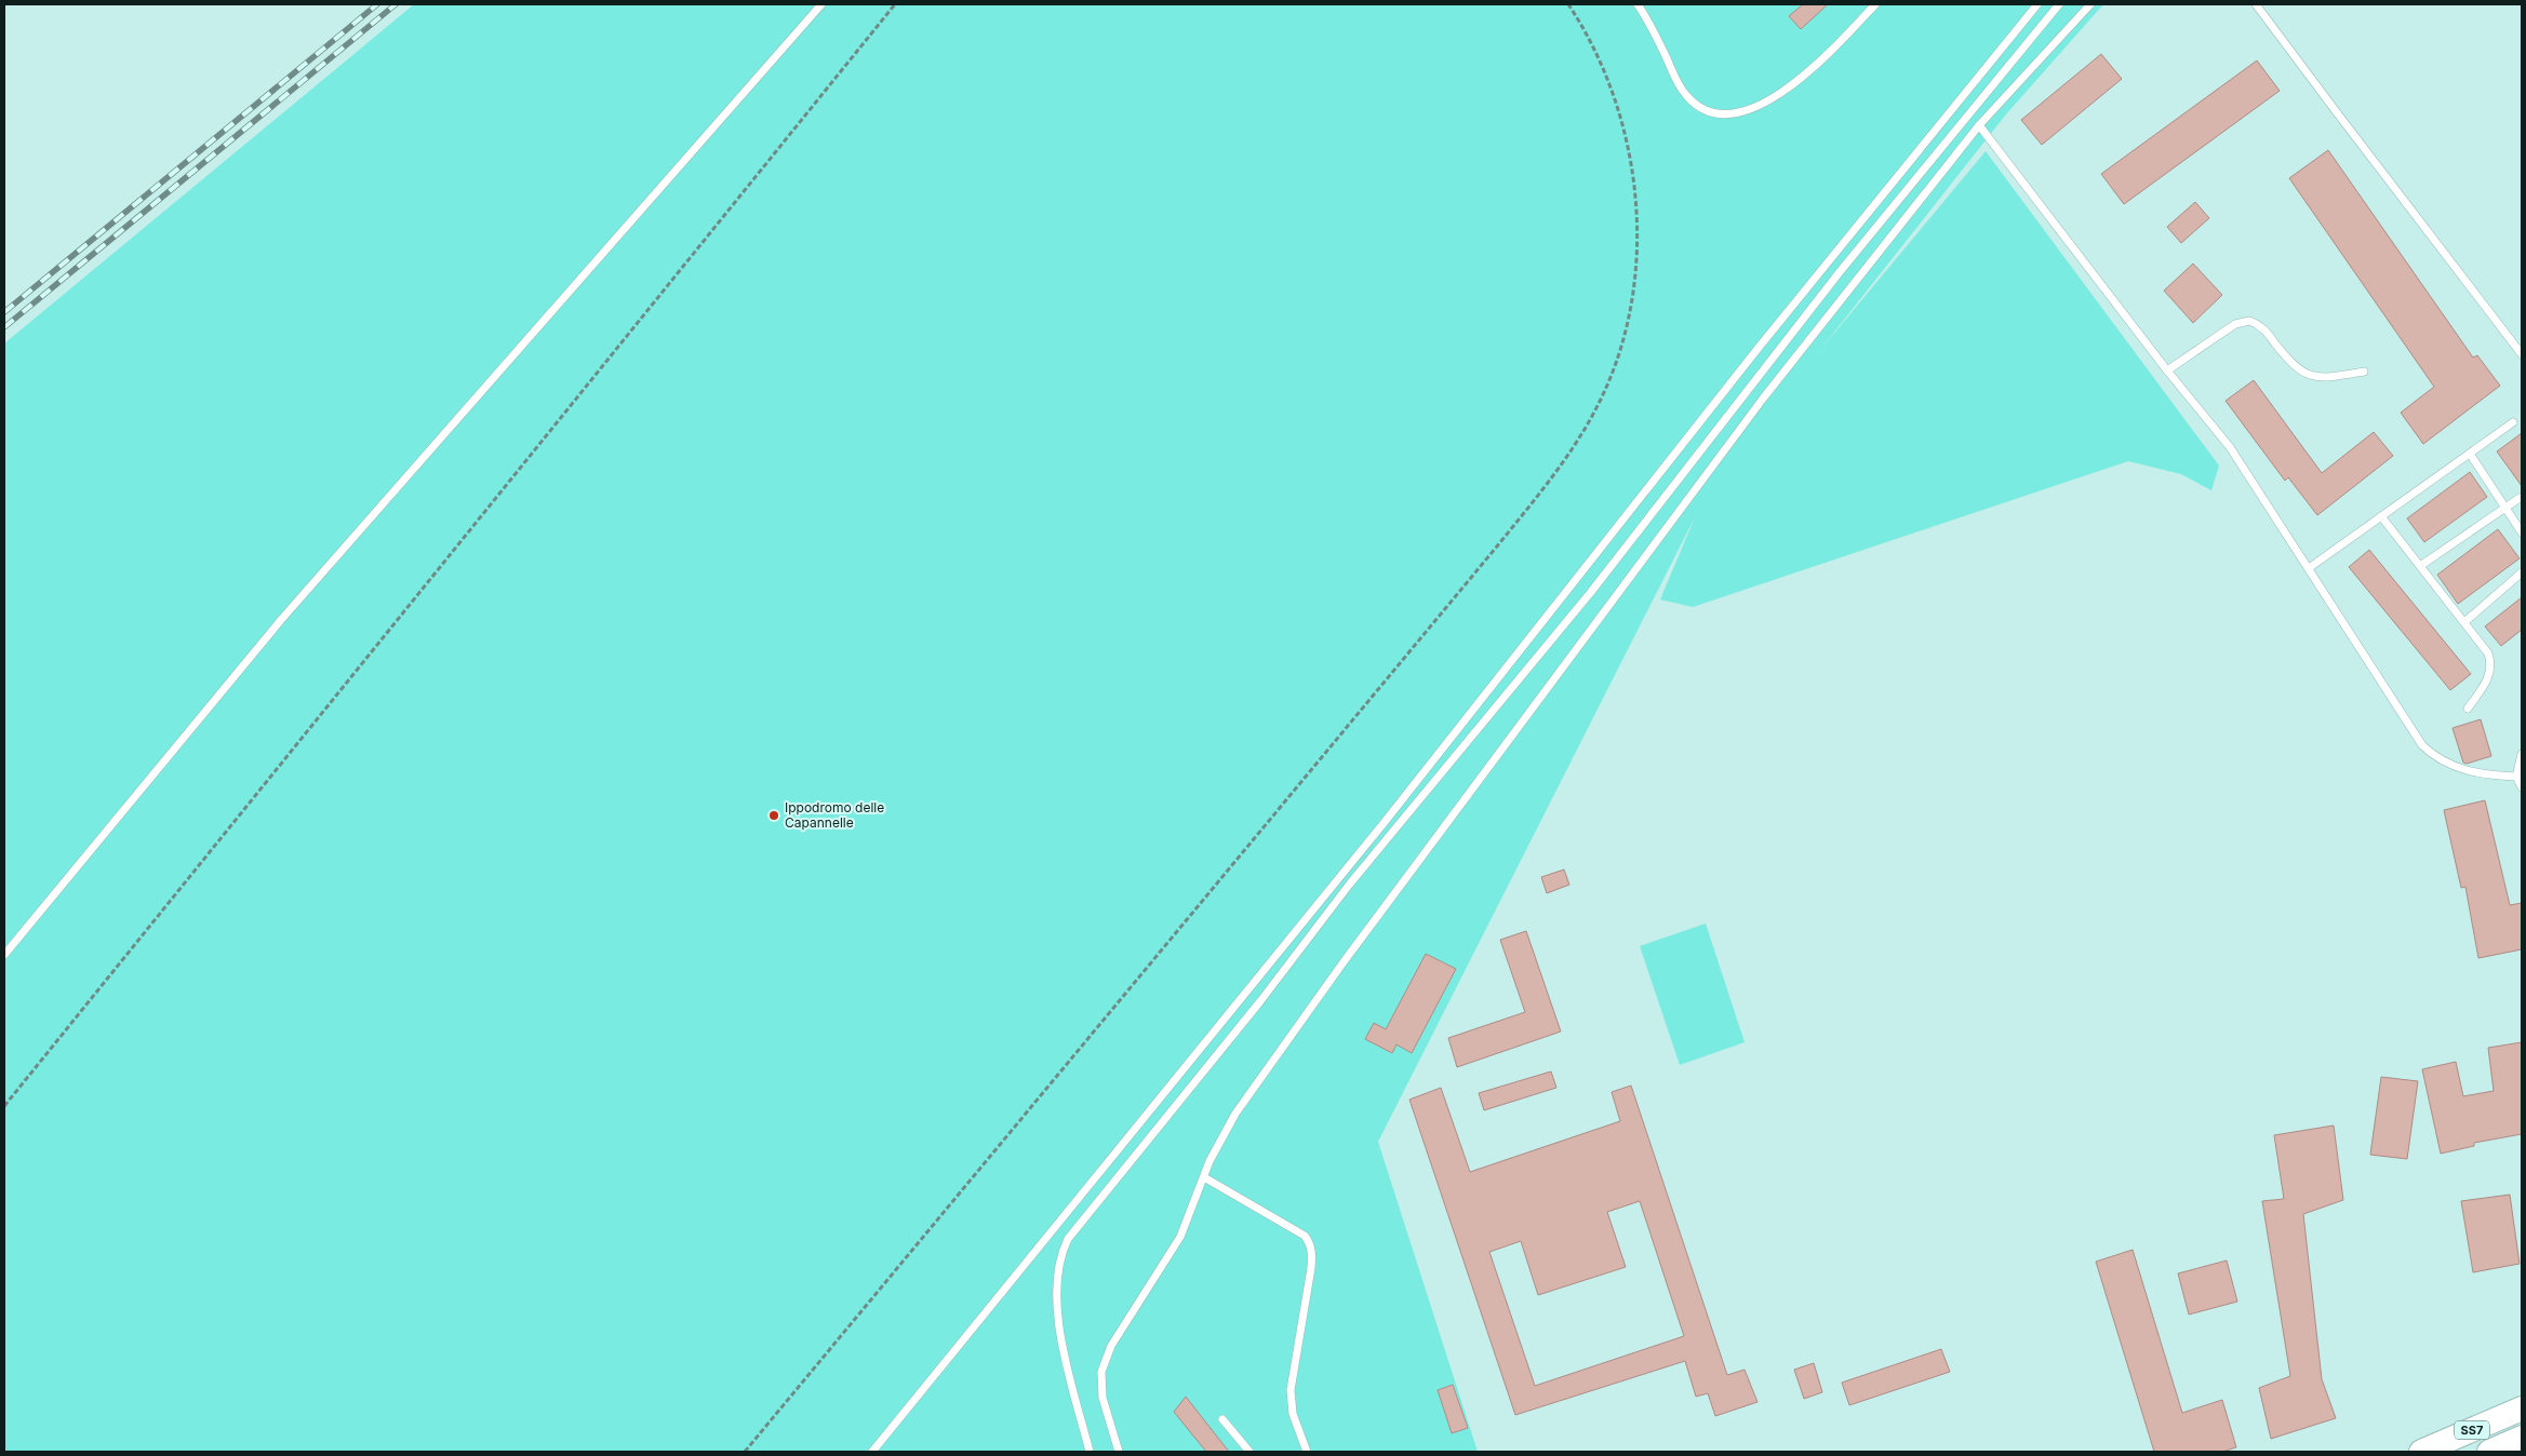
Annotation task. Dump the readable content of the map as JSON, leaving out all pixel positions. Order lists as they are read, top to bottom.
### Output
{
  "streets": {
    "main road": ["SS7"]
  },
  "places": ["Ippodromo delle Capannelle"]
}
